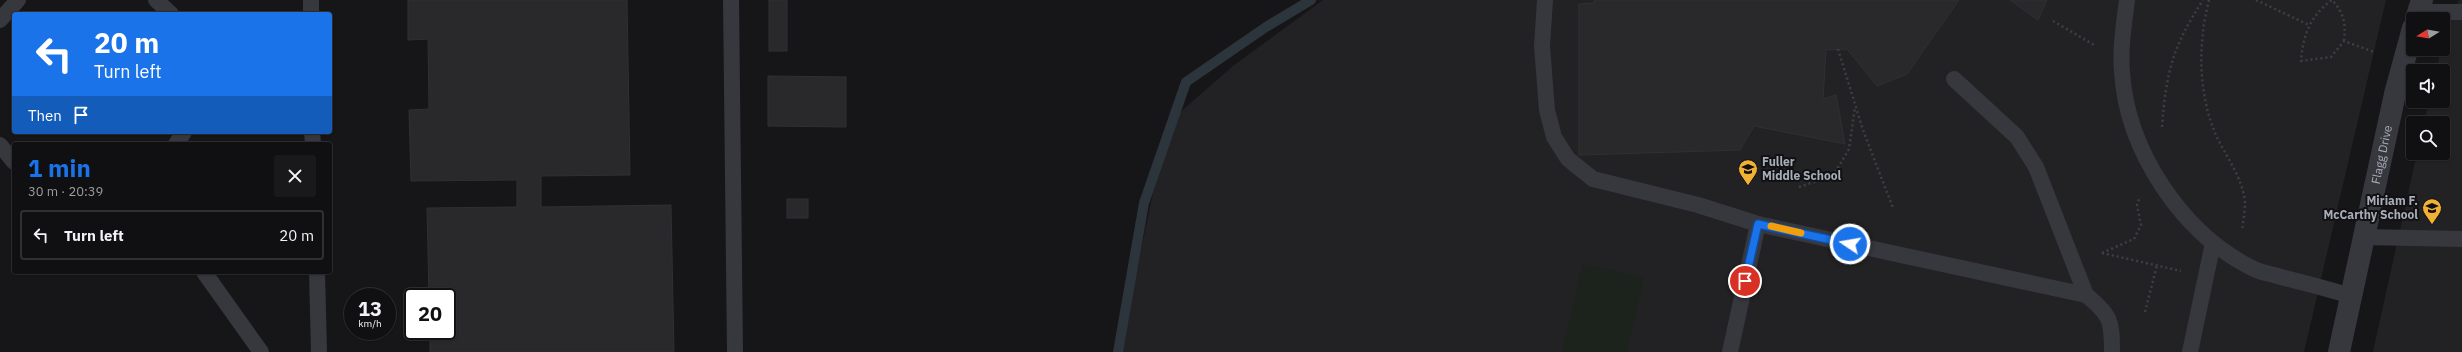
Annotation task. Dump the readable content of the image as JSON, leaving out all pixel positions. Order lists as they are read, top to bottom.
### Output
{
  "streets": {
    "street": ["Flagg Drive"]
  },
  "places": {
    "school or university": ["Fuller Middle School", "Miriam F. McCarthy School"]
  },
  "north": "left",
  "page": {
    "turn": ["20 m", "Turn left"],
    "then": "Then",
    "heading": ["1 min", "30 m · 20:39"],
    "list": [
      {
        "name": "Turn left",
        "value": "20 m"
      }
    ],
    "speed": "13 km/h",
    "limit": "20"
  }
}
